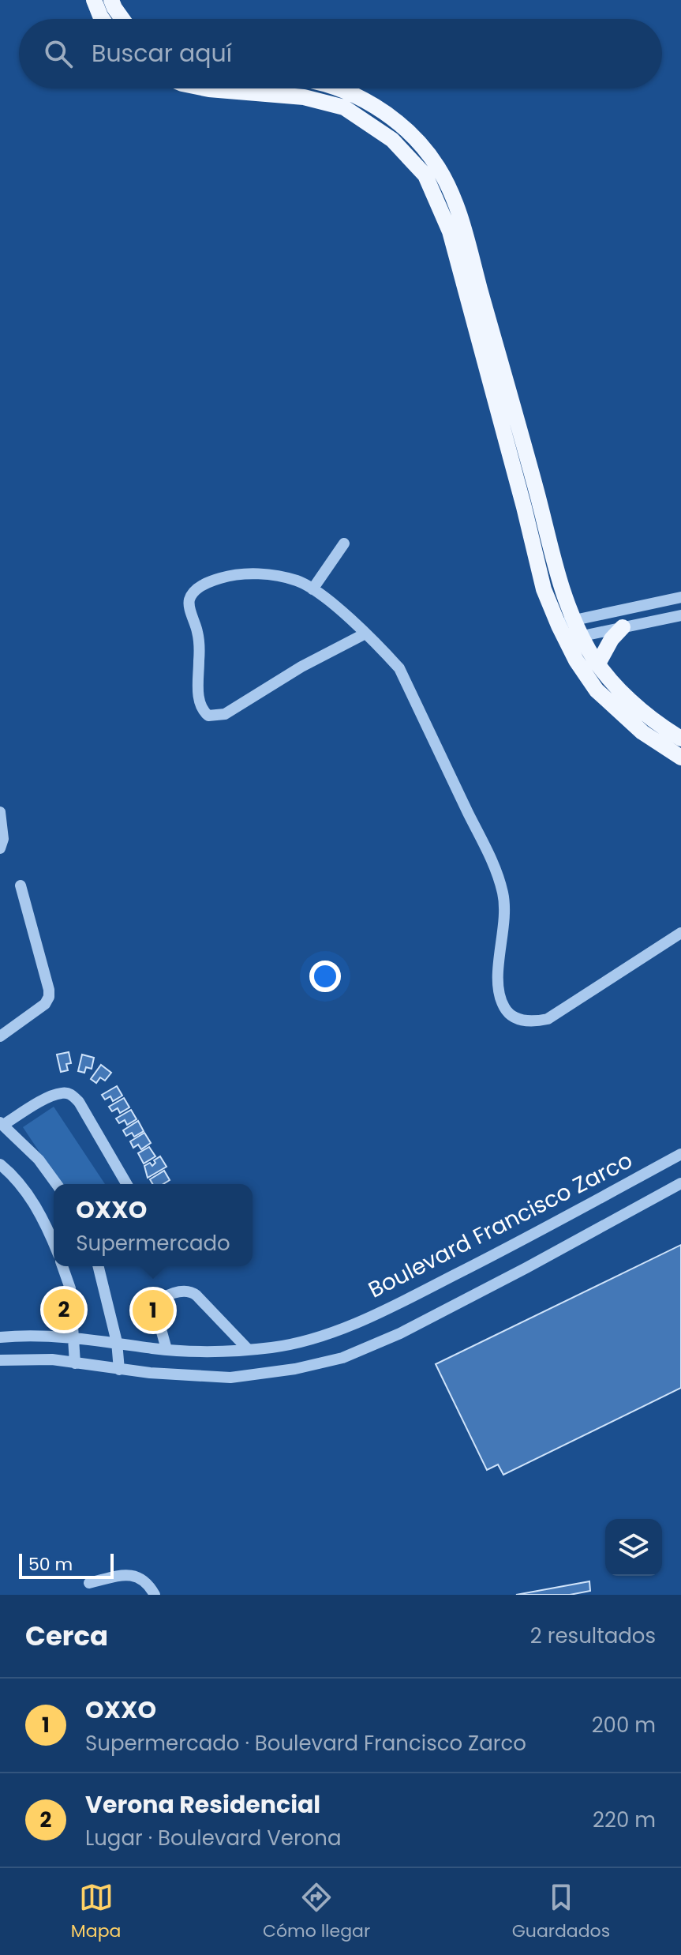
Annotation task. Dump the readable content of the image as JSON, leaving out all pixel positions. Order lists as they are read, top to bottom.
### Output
{
  "streets": {
    "street": ["Boulevard Francisco Zarco"]
  },
  "scale_bar": "50 m",
  "page": {
    "search": "Buscar aquí",
    "popup": ["OXXO", "Supermercado"],
    "pins": ["2", "1"],
    "scale": "50 m",
    "heading": ["Cerca", "2 resultados"],
    "list": [
      {
        "mark": "1",
        "name": "OXXO",
        "note": "Supermercado · Boulevard Francisco Zarco",
        "value": "200 m"
      },
      {
        "mark": "2",
        "name": "Verona Residencial",
        "note": "Lugar · Boulevard Verona",
        "value": "220 m"
      }
    ],
    "nav": ["Mapa", "Cómo llegar", "Guardados"]
  }
}
